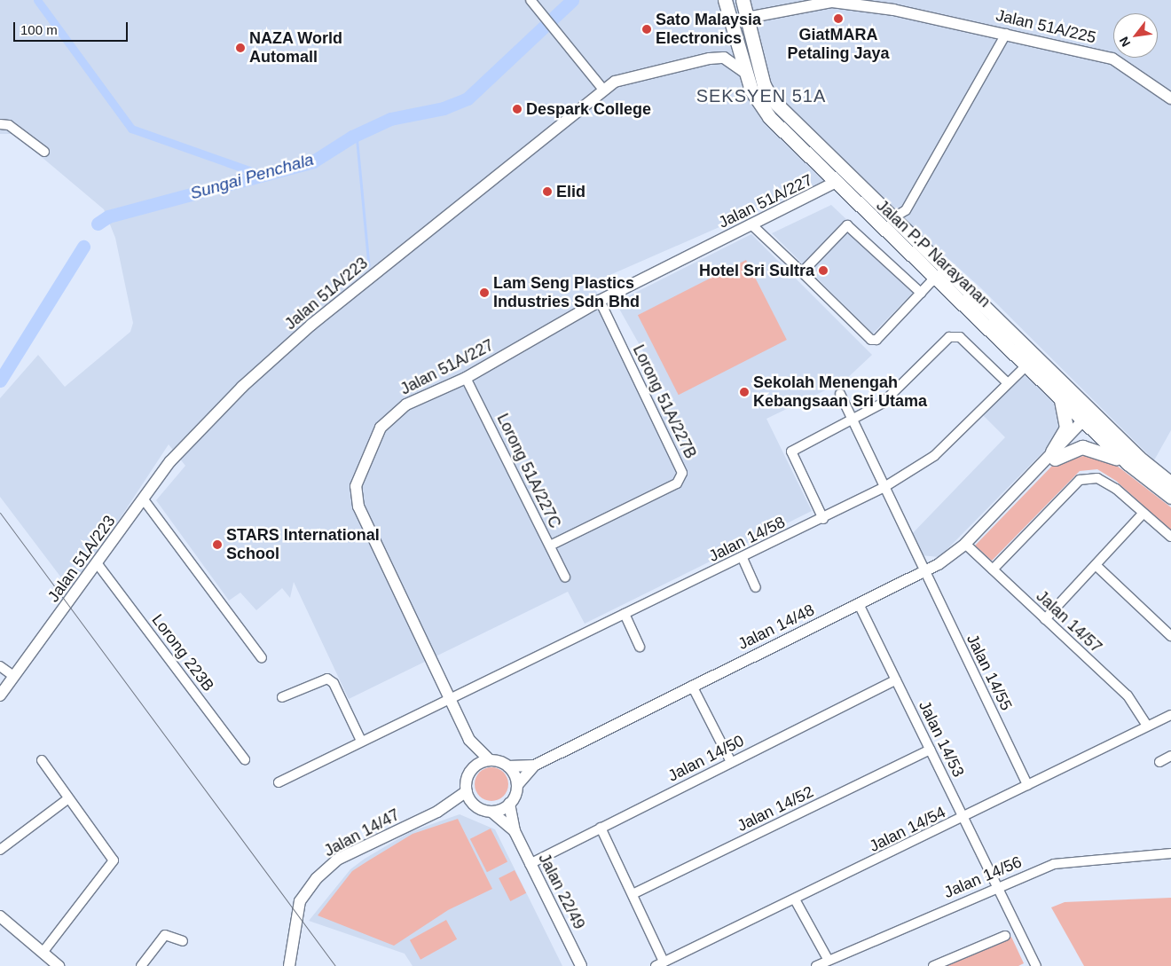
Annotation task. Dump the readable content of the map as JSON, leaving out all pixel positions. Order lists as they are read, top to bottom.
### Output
{
  "streets": {
    "main road": ["Jalan P.P Narayanan"],
    "street": [
      "Jalan 51A/225",
      "Jalan 51A/227",
      "Jalan 51A/223",
      "Lorong 51A/227B",
      "Lorong 51A/227C",
      "Jalan 14/58",
      "Jalan 14/57",
      "Jalan 14/48",
      "Lorong 223B",
      "Jalan 14/55",
      "Jalan 14/53",
      "Jalan 14/50",
      "Jalan 14/52",
      "Jalan 14/54",
      "Jalan 14/47",
      "Jalan 14/56",
      "Jalan 22/49"
    ]
  },
  "crossings": [
    ["Jalan 51A/225", "Jalan P.P Narayanan"],
    ["Jalan 51A/227", "Jalan P.P Narayanan"],
    ["Jalan 51A/227", "Lorong 51A/227B"],
    ["Jalan 51A/227", "Lorong 51A/227C"],
    ["Jalan 51A/227", "Jalan 14/58"],
    ["Jalan 51A/227", "Jalan 14/48"],
    ["Jalan 51A/227", "Jalan 14/47"],
    ["Jalan 51A/227", "Jalan 22/49"],
    ["Jalan P.P Narayanan", "Jalan 51A/223"],
    ["Jalan P.P Narayanan", "Jalan 14/58"],
    ["Jalan P.P Narayanan", "Jalan 14/48"],
    ["Jalan 51A/223", "Lorong 223B"],
    ["Lorong 51A/227B", "Lorong 51A/227C"],
    ["Jalan 14/58", "Jalan 14/55"],
    ["Jalan 14/57", "Jalan 14/48"],
    ["Jalan 14/57", "Jalan 14/54"],
    ["Jalan 14/48", "Jalan 14/55"],
    ["Jalan 14/48", "Jalan 14/53"],
    ["Jalan 14/48", "Jalan 14/47"],
    ["Jalan 14/48", "Jalan 22/49"],
    ["Jalan 14/55", "Jalan 14/54"],
    ["Jalan 14/53", "Jalan 14/50"],
    ["Jalan 14/53", "Jalan 14/52"],
    ["Jalan 14/53", "Jalan 14/54"],
    ["Jalan 14/53", "Jalan 14/56"],
    ["Jalan 14/50", "Jalan 22/49"],
    ["Jalan 14/47", "Jalan 22/49"]
  ],
  "districts": ["SEKSYEN 51A"],
  "water": ["Sungai Penchala"],
  "places": [
    "GiatMARA Petaling Jaya",
    "Sato Malaysia Electronics",
    "NAZA World Automall",
    "Despark College",
    "Elid",
    "Hotel Sri Sultra",
    "Lam Seng Plastics Industries Sdn Bhd",
    "Sekolah Menengah Kebangsaan Sri Utama",
    "STARS International School"
  ],
  "scale_bar": "100 m",
  "north": "bottom left"
}
